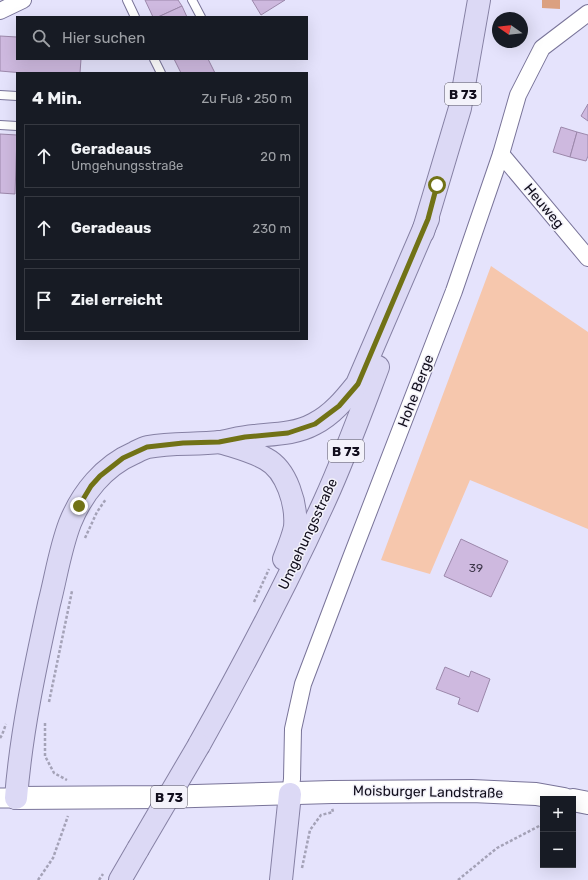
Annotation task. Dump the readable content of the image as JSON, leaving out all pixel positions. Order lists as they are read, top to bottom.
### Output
{
  "streets": {
    "main road": ["B 73", "Umgehungsstraße", "Moisburger Landstraße"],
    "street": ["Heuweg", "Hohe Berge"]
  },
  "crossings": [
    ["Heuweg", "Hohe Berge"],
    ["Hohe Berge", "Moisburger Landstraße"]
  ],
  "house_numbers": ["39"],
  "north": "left",
  "page": {
    "search": "Hier suchen",
    "heading": ["4 Min.", "Zu Fuß · 250 m"],
    "list": [
      ["Geradeaus", "Umgehungsstraße", "20 m"],
      ["Geradeaus", "230 m"],
      "Ziel erreicht"
    ],
    "map_buttons": ["+", "−"]
  }
}
